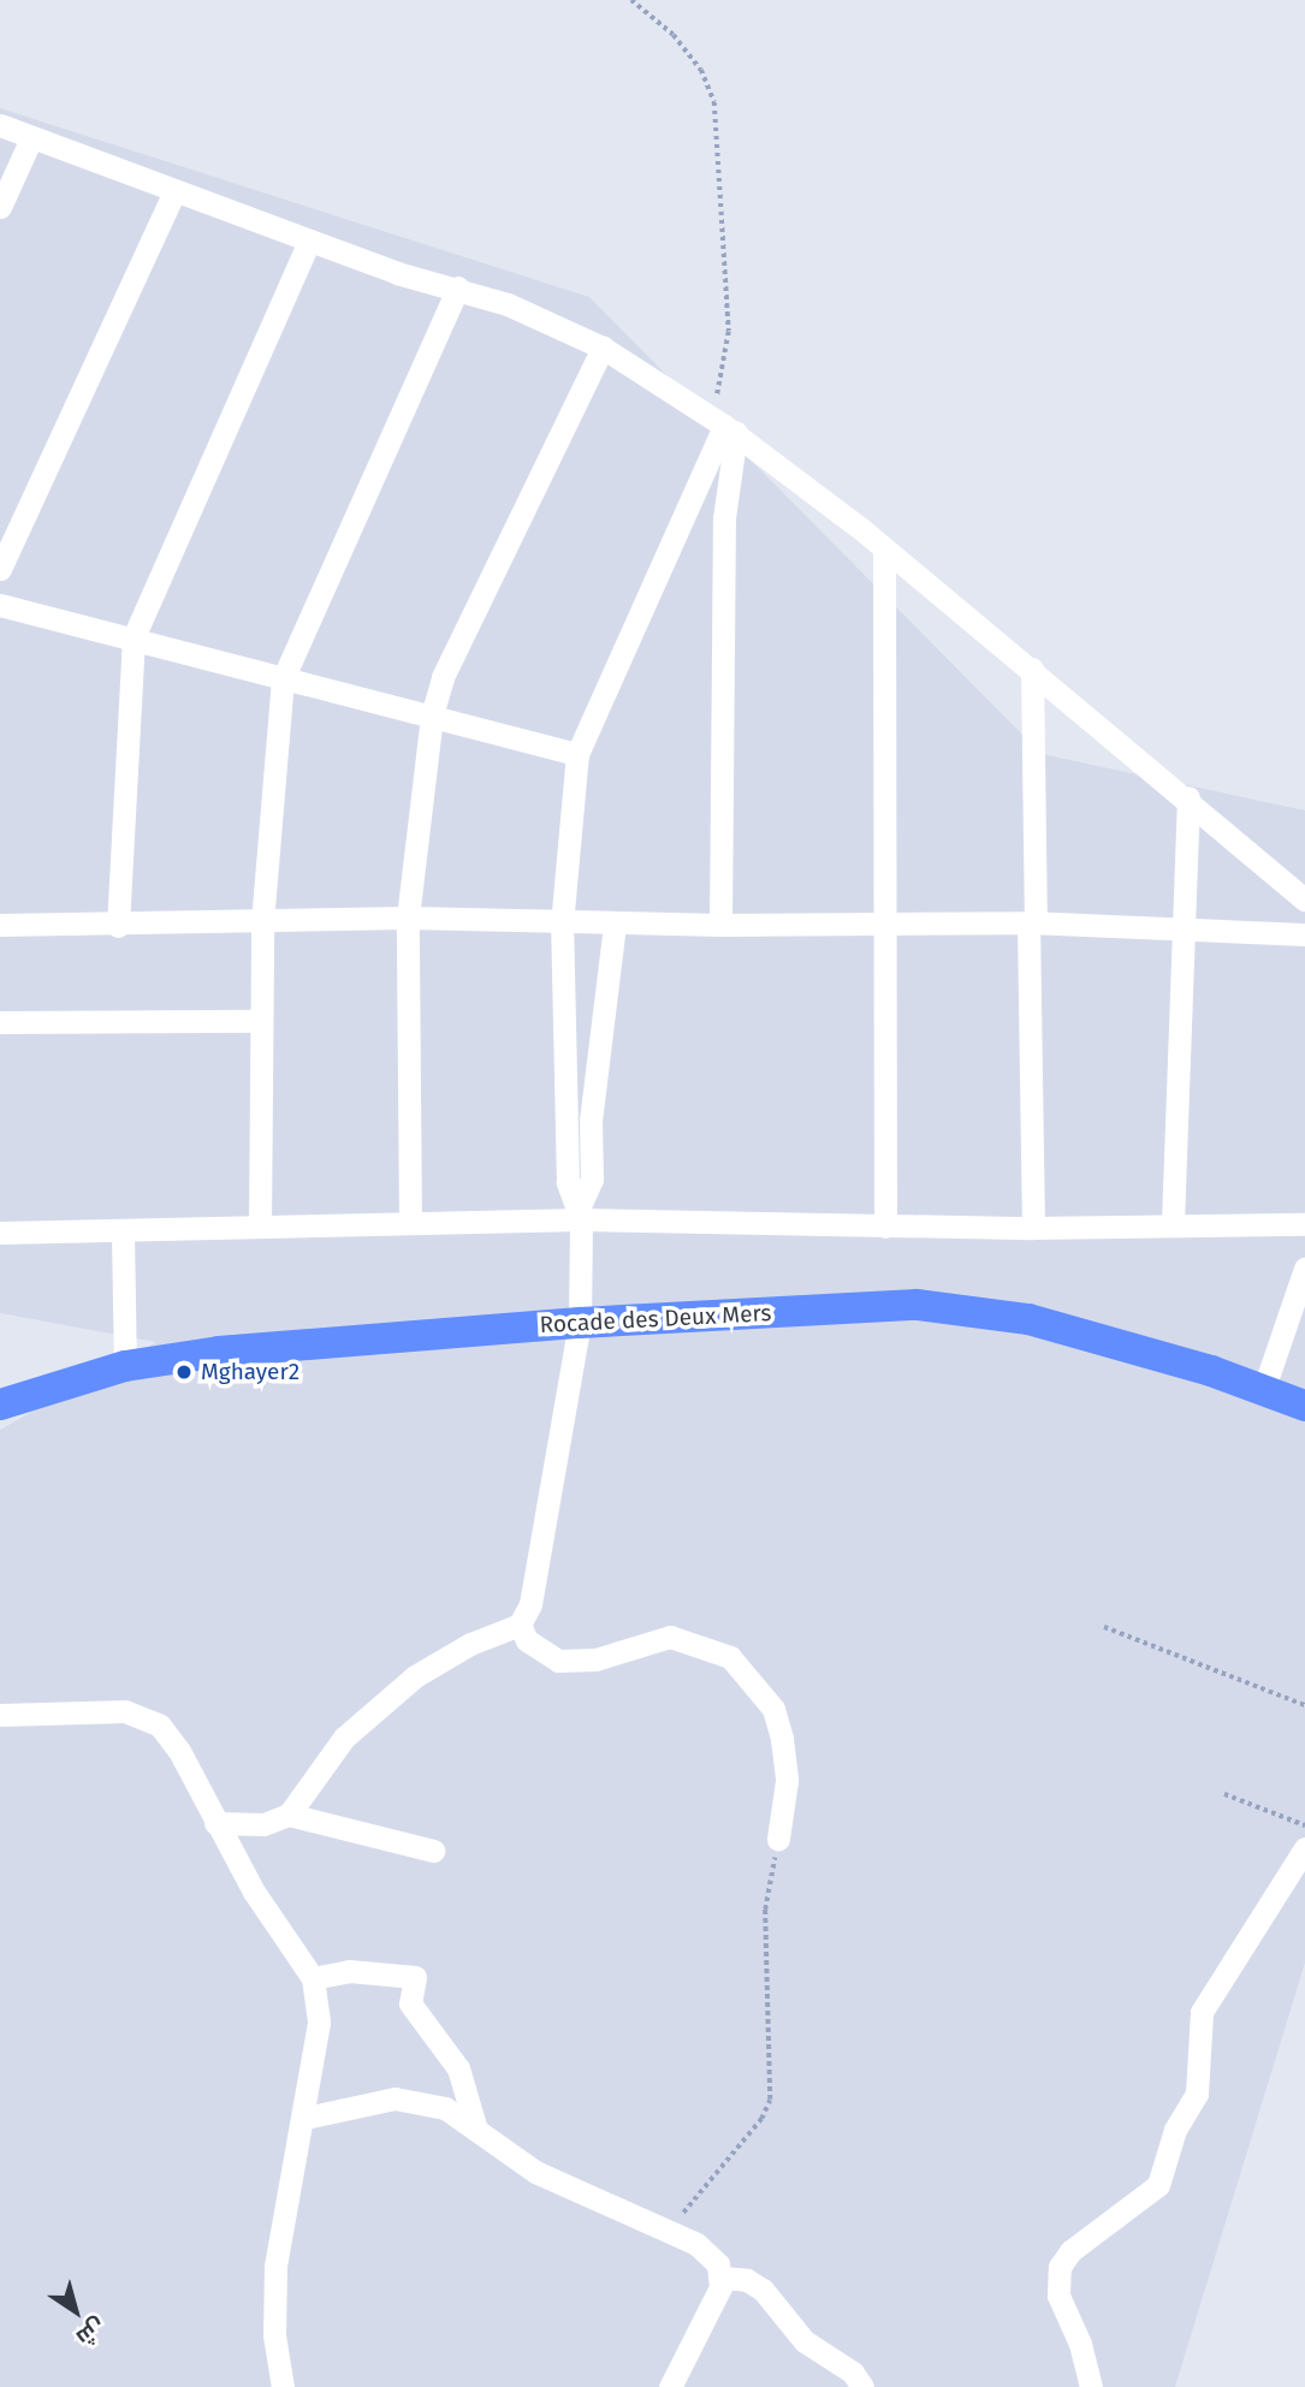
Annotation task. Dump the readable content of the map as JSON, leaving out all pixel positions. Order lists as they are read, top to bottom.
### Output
{
  "streets": {
    "highway": ["Rocade des Deux Mers"]
  },
  "places": ["Mghayer2"],
  "north": "bottom right"
}
